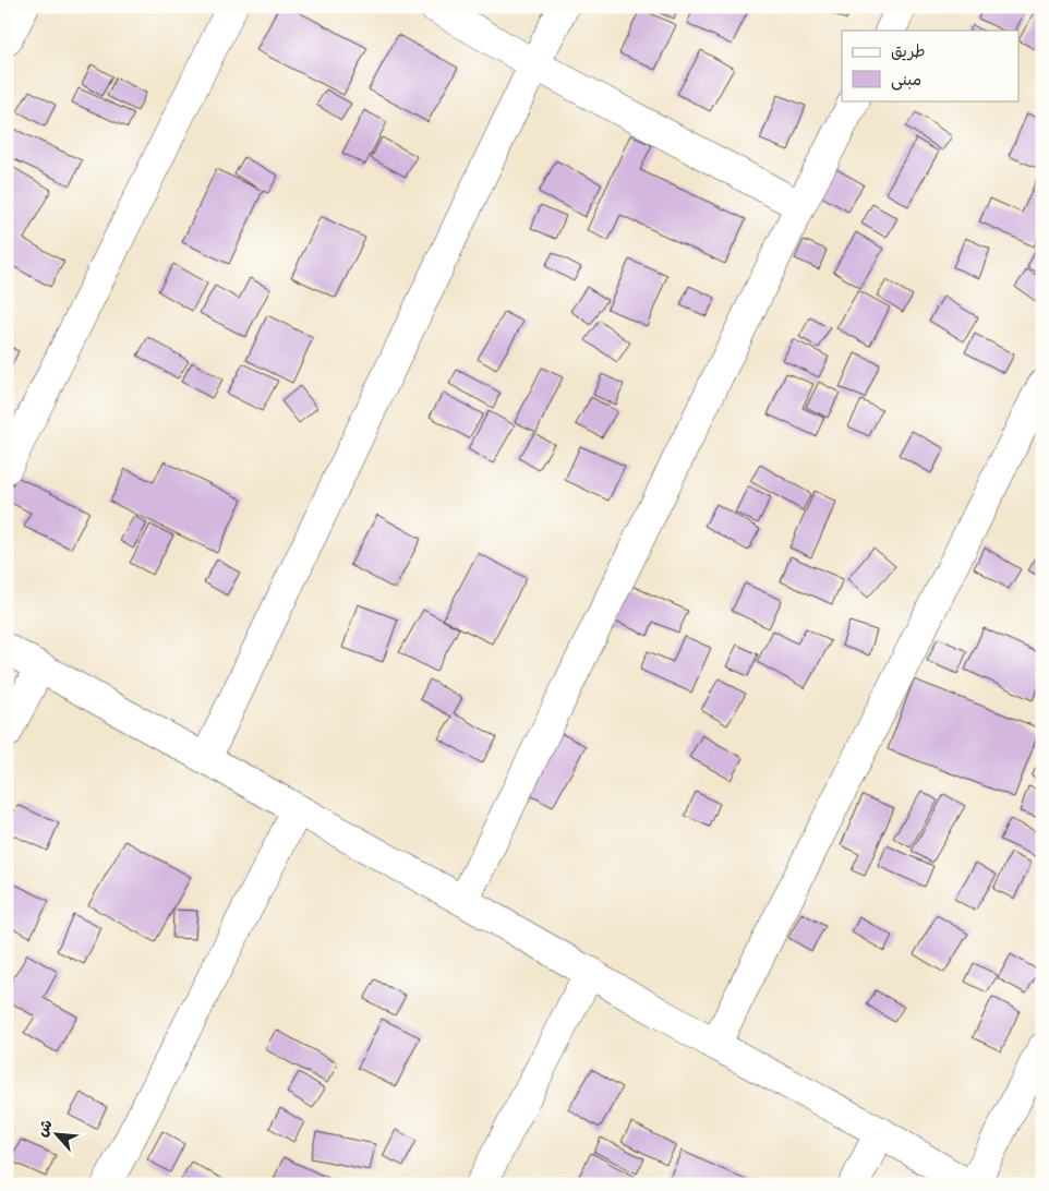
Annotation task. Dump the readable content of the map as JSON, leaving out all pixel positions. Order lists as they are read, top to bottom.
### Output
{
  "legend": ["طريق", "مبنى"],
  "north": "top left"
}
